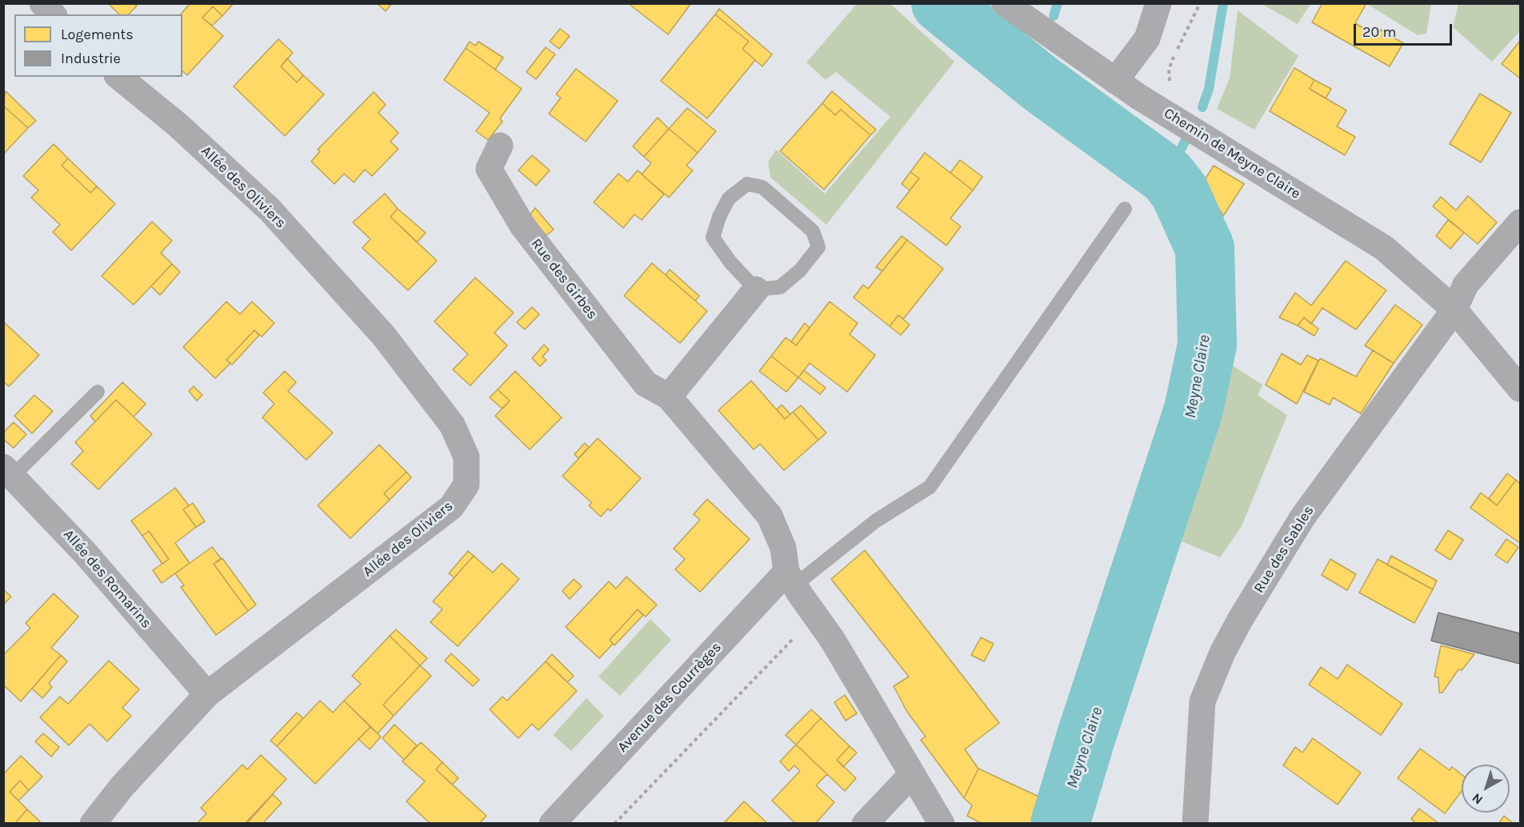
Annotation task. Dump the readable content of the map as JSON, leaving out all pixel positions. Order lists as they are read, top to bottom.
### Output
{
  "streets": {
    "street": [
      "Chemin de Meyne Claire",
      "Allée des Oliviers",
      "Rue des Girbes",
      "Rue des Sables",
      "Allée des Romarins",
      "Avenue des Courrèges"
    ]
  },
  "crossings": [
    ["Chemin de Meyne Claire", "Rue des Sables"],
    ["Allée des Oliviers", "Allée des Romarins"],
    ["Rue des Girbes", "Avenue des Courrèges"]
  ],
  "water": ["Meyne Claire"],
  "legend": ["Logements", "Industrie"],
  "scale_bar": "20 m",
  "north": "bottom left"
}
